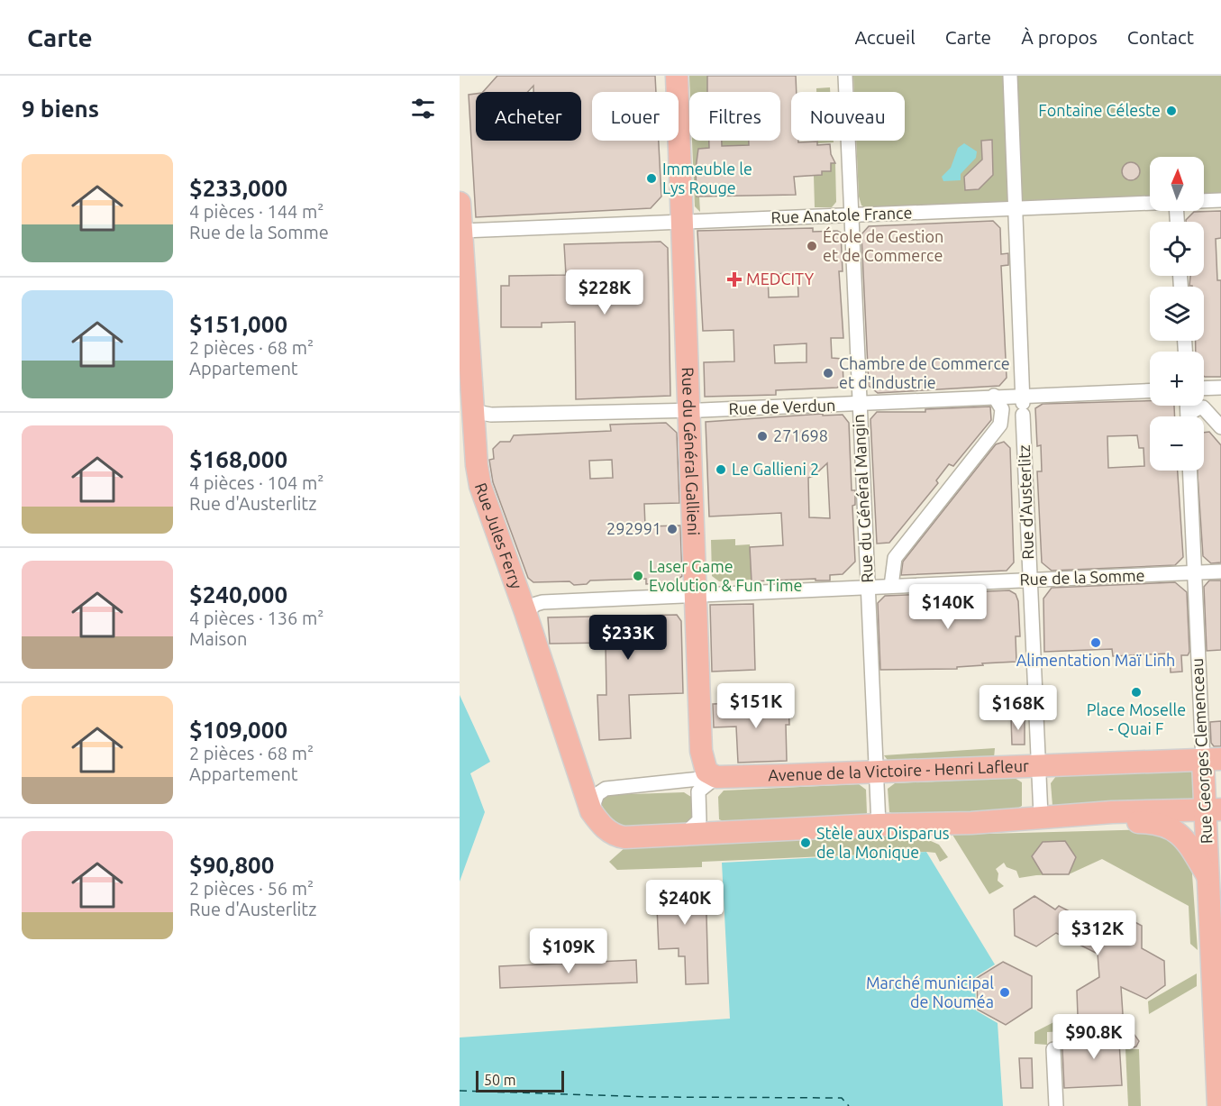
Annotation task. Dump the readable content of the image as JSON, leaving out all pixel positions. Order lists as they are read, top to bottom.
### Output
{
  "streets": {
    "main road": [
      "Rue du Général Gallieni",
      "Rue Jules Ferry",
      "Rue Georges Clemenceau",
      "Avenue de la Victoire - Henri Lafleur"
    ],
    "street": [
      "Rue Anatole France",
      "Rue de Verdun",
      "Rue du Général Mangin",
      "Rue d'Austerlitz",
      "Rue de la Somme"
    ]
  },
  "crossings": [
    ["Rue Anatole France", "Rue du Général Gallieni"],
    ["Rue Anatole France", "Rue du Général Mangin"],
    ["Rue Anatole France", "Rue d'Austerlitz"],
    ["Rue Anatole France", "Rue Jules Ferry"],
    ["Rue de Verdun", "Rue du Général Gallieni"],
    ["Rue de Verdun", "Rue du Général Mangin"],
    ["Rue de Verdun", "Rue d'Austerlitz"],
    ["Rue de Verdun", "Rue Jules Ferry"],
    ["Rue du Général Gallieni", "Rue de la Somme"],
    ["Rue du Général Gallieni", "Avenue de la Victoire - Henri Lafleur"],
    ["Rue du Général Mangin", "Rue de la Somme"],
    ["Rue du Général Mangin", "Avenue de la Victoire - Henri Lafleur"],
    ["Rue d'Austerlitz", "Rue de la Somme"],
    ["Rue d'Austerlitz", "Avenue de la Victoire - Henri Lafleur"],
    ["Rue Jules Ferry", "Rue de la Somme"],
    ["Rue Jules Ferry", "Avenue de la Victoire - Henri Lafleur"],
    ["Rue de la Somme", "Rue Georges Clemenceau"],
    ["Rue Georges Clemenceau", "Avenue de la Victoire - Henri Lafleur"]
  ],
  "places": {
    "other": [
      "Fontaine Céleste",
      "Immeuble le Lys Rouge",
      "École de Gestion et de Commerce",
      "Chambre de Commerce et d'Industrie",
      "271698",
      "Le Gallieni 2",
      "292991",
      "Laser Game Evolution & Fun Time",
      "Alimentation Maï Linh",
      "Place Moselle - Quai F",
      "Stèle aux Disparus de la Monique",
      "Marché municipal de Nouméa"
    ],
    "health": ["MEDCITY"]
  },
  "scale_bar": "50 m",
  "north": "top",
  "page": {
    "header": "Carte",
    "nav": [
      "Accueil",
      "Carte",
      "À propos",
      "Contact"
    ],
    "heading": "9 biens",
    "chip": [
      "Acheter",
      "Louer",
      "Filtres",
      "Nouveau"
    ],
    "list": [
      {
        "name": "$233,000",
        "note": "4 pièces · 144 m² · Rue de la Somme"
      },
      {
        "name": "$151,000",
        "note": "2 pièces · 68 m² · Appartement"
      },
      {
        "name": "$168,000",
        "note": "4 pièces · 104 m² · Rue d'Austerlitz"
      },
      {
        "name": "$240,000",
        "note": "4 pièces · 136 m² · Maison"
      },
      {
        "name": "$109,000",
        "note": "2 pièces · 68 m² · Appartement"
      },
      {
        "name": "$90,800",
        "note": "2 pièces · 56 m² · Rue d'Austerlitz"
      }
    ],
    "map_buttons": ["+", "−"],
    "price": [
      "$228K",
      "$140K",
      "$233K",
      "$151K",
      "$168K",
      "$240K",
      "$312K",
      "$109K",
      "$90.8K"
    ],
    "scale": "50 m"
  }
}
